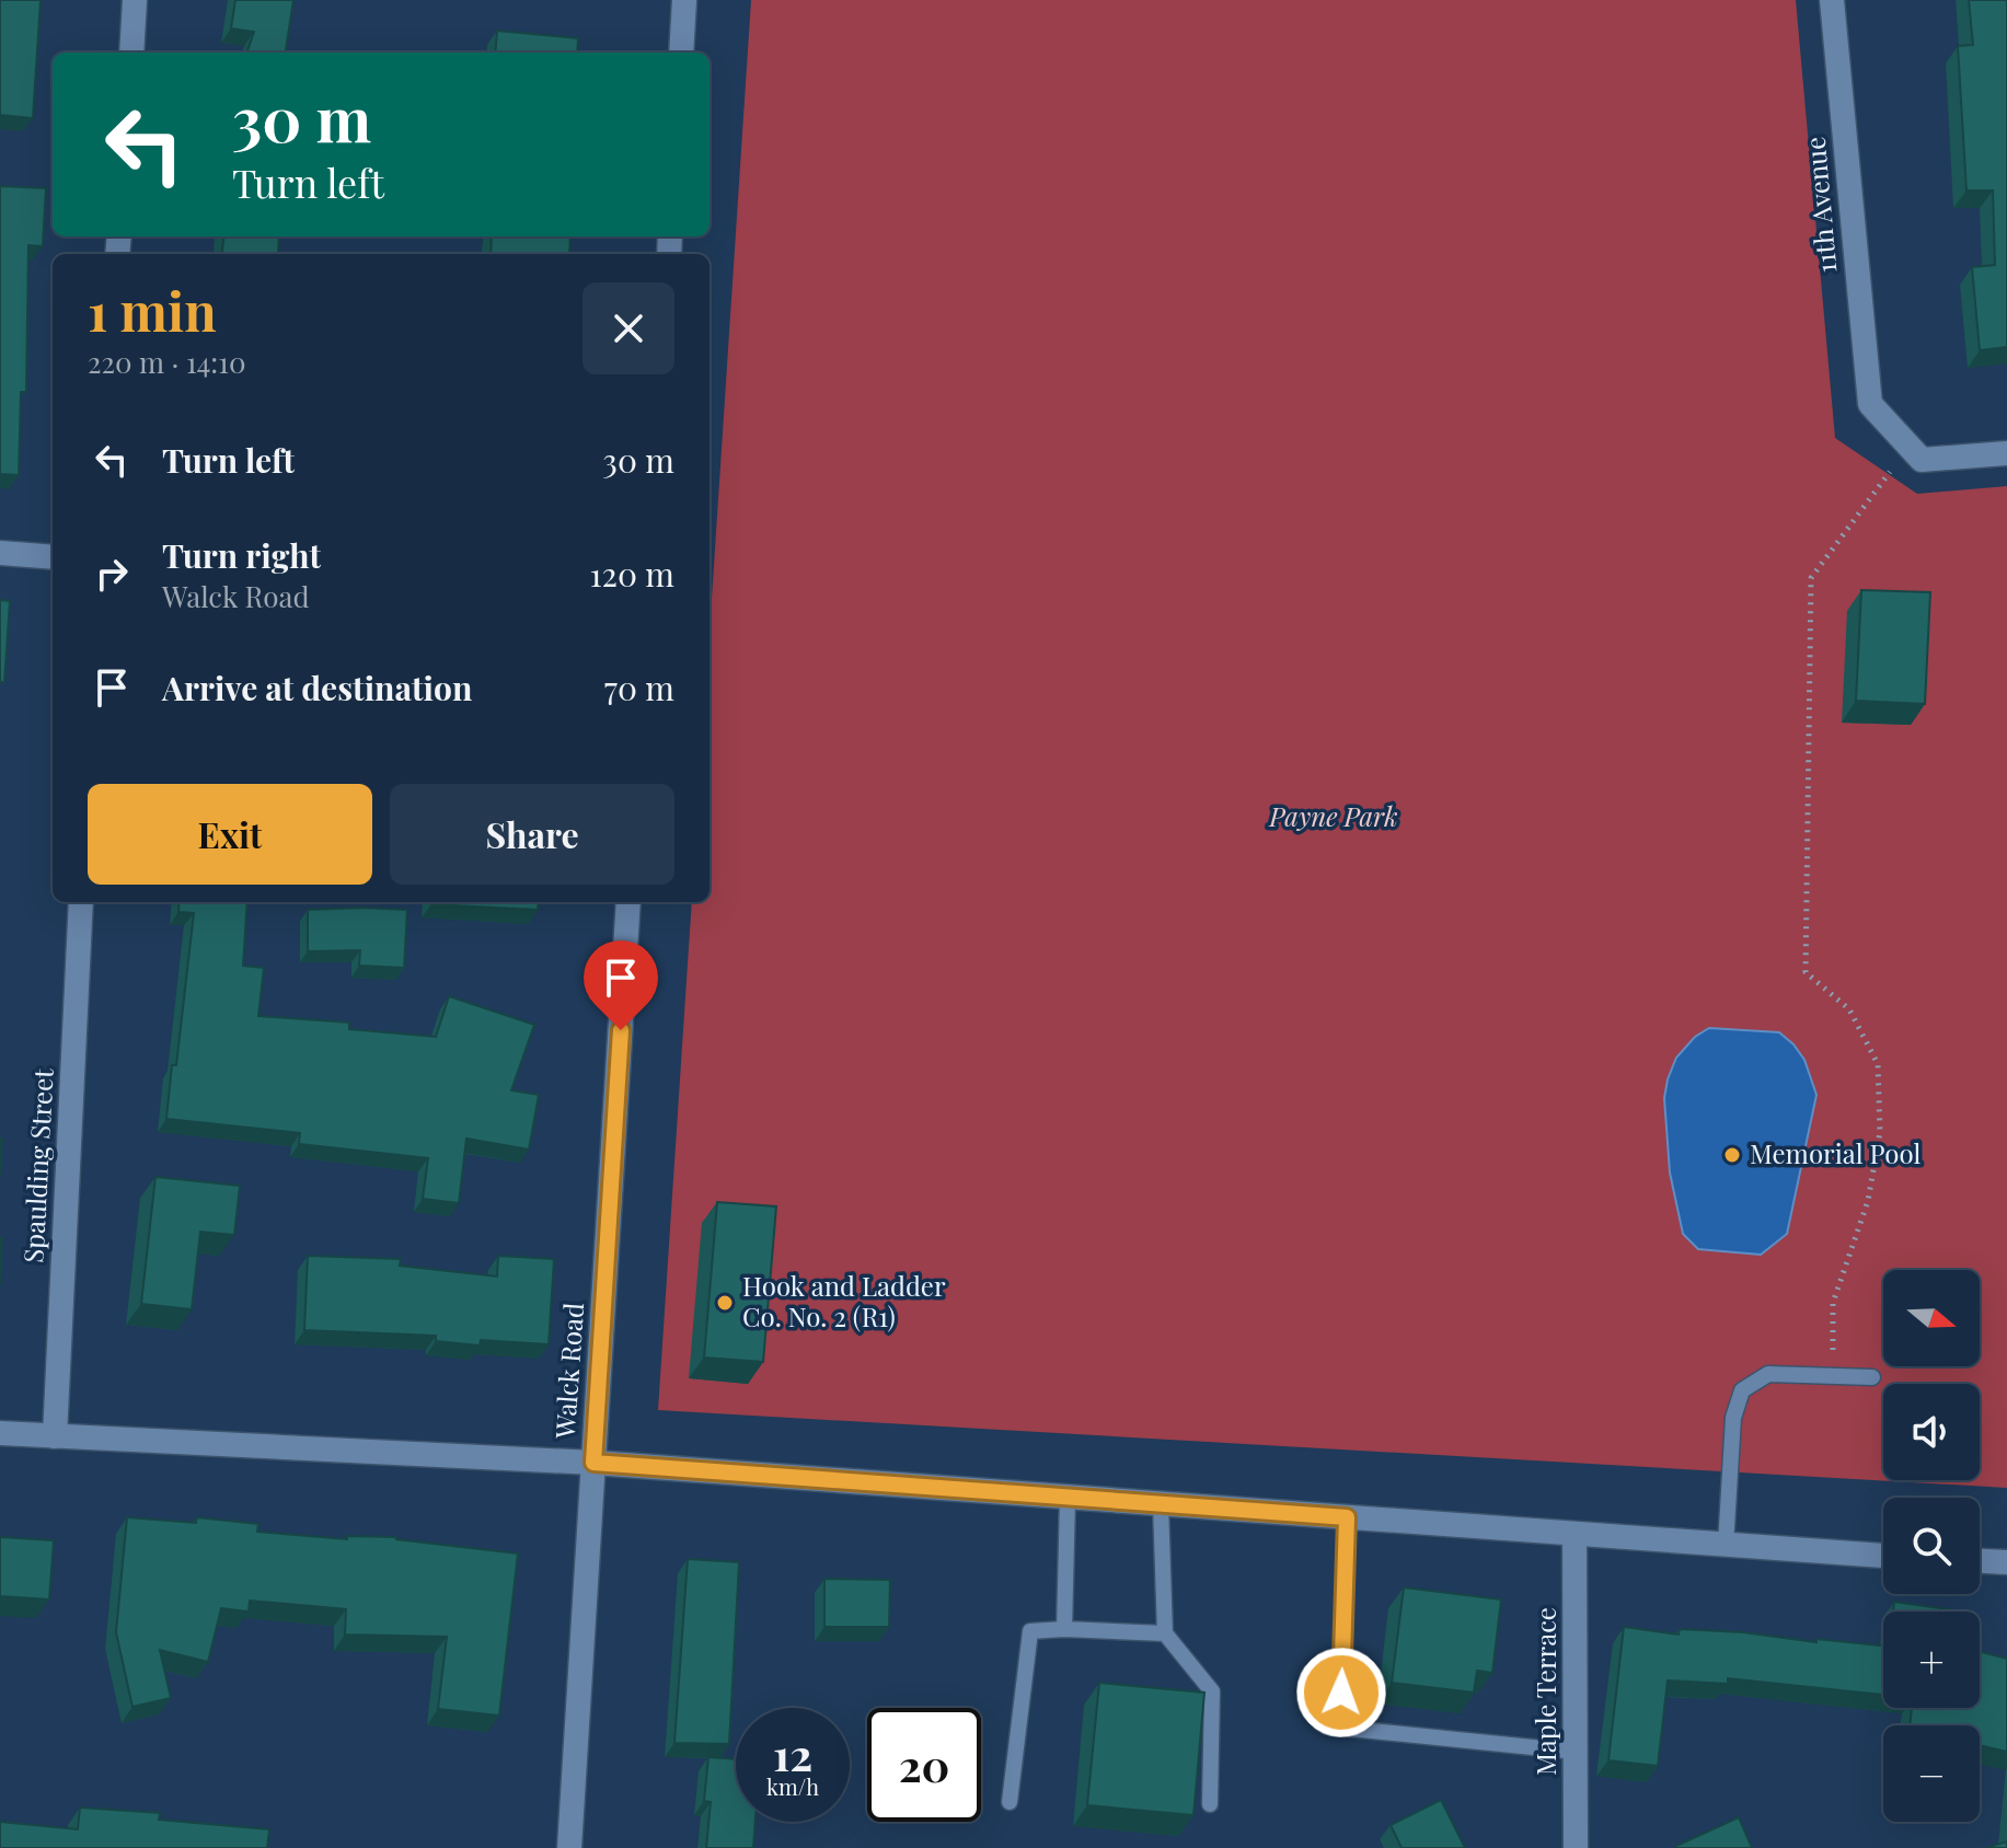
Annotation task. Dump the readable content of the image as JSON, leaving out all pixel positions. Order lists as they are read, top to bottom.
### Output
{
  "streets": {
    "street": [
      "11th Avenue",
      "Spaulding Street",
      "Walck Road",
      "Maple Terrace"
    ]
  },
  "parks": ["Payne Park"],
  "places": ["Memorial Pool", "Hook and Ladder Co. No. 2 (R1)"],
  "north": "right",
  "page": {
    "turn": ["30 m", "Turn left"],
    "heading": ["1 min", "220 m · 14:10"],
    "list": [
      {
        "name": "Turn left",
        "value": "30 m"
      },
      {
        "name": "Turn right",
        "note": "Walck Road",
        "value": "120 m"
      },
      {
        "name": "Arrive at destination",
        "value": "70 m"
      }
    ],
    "buttons": ["Exit", "Share"],
    "map_buttons": ["+", "−"],
    "speed": "12 km/h",
    "limit": "20"
  }
}
